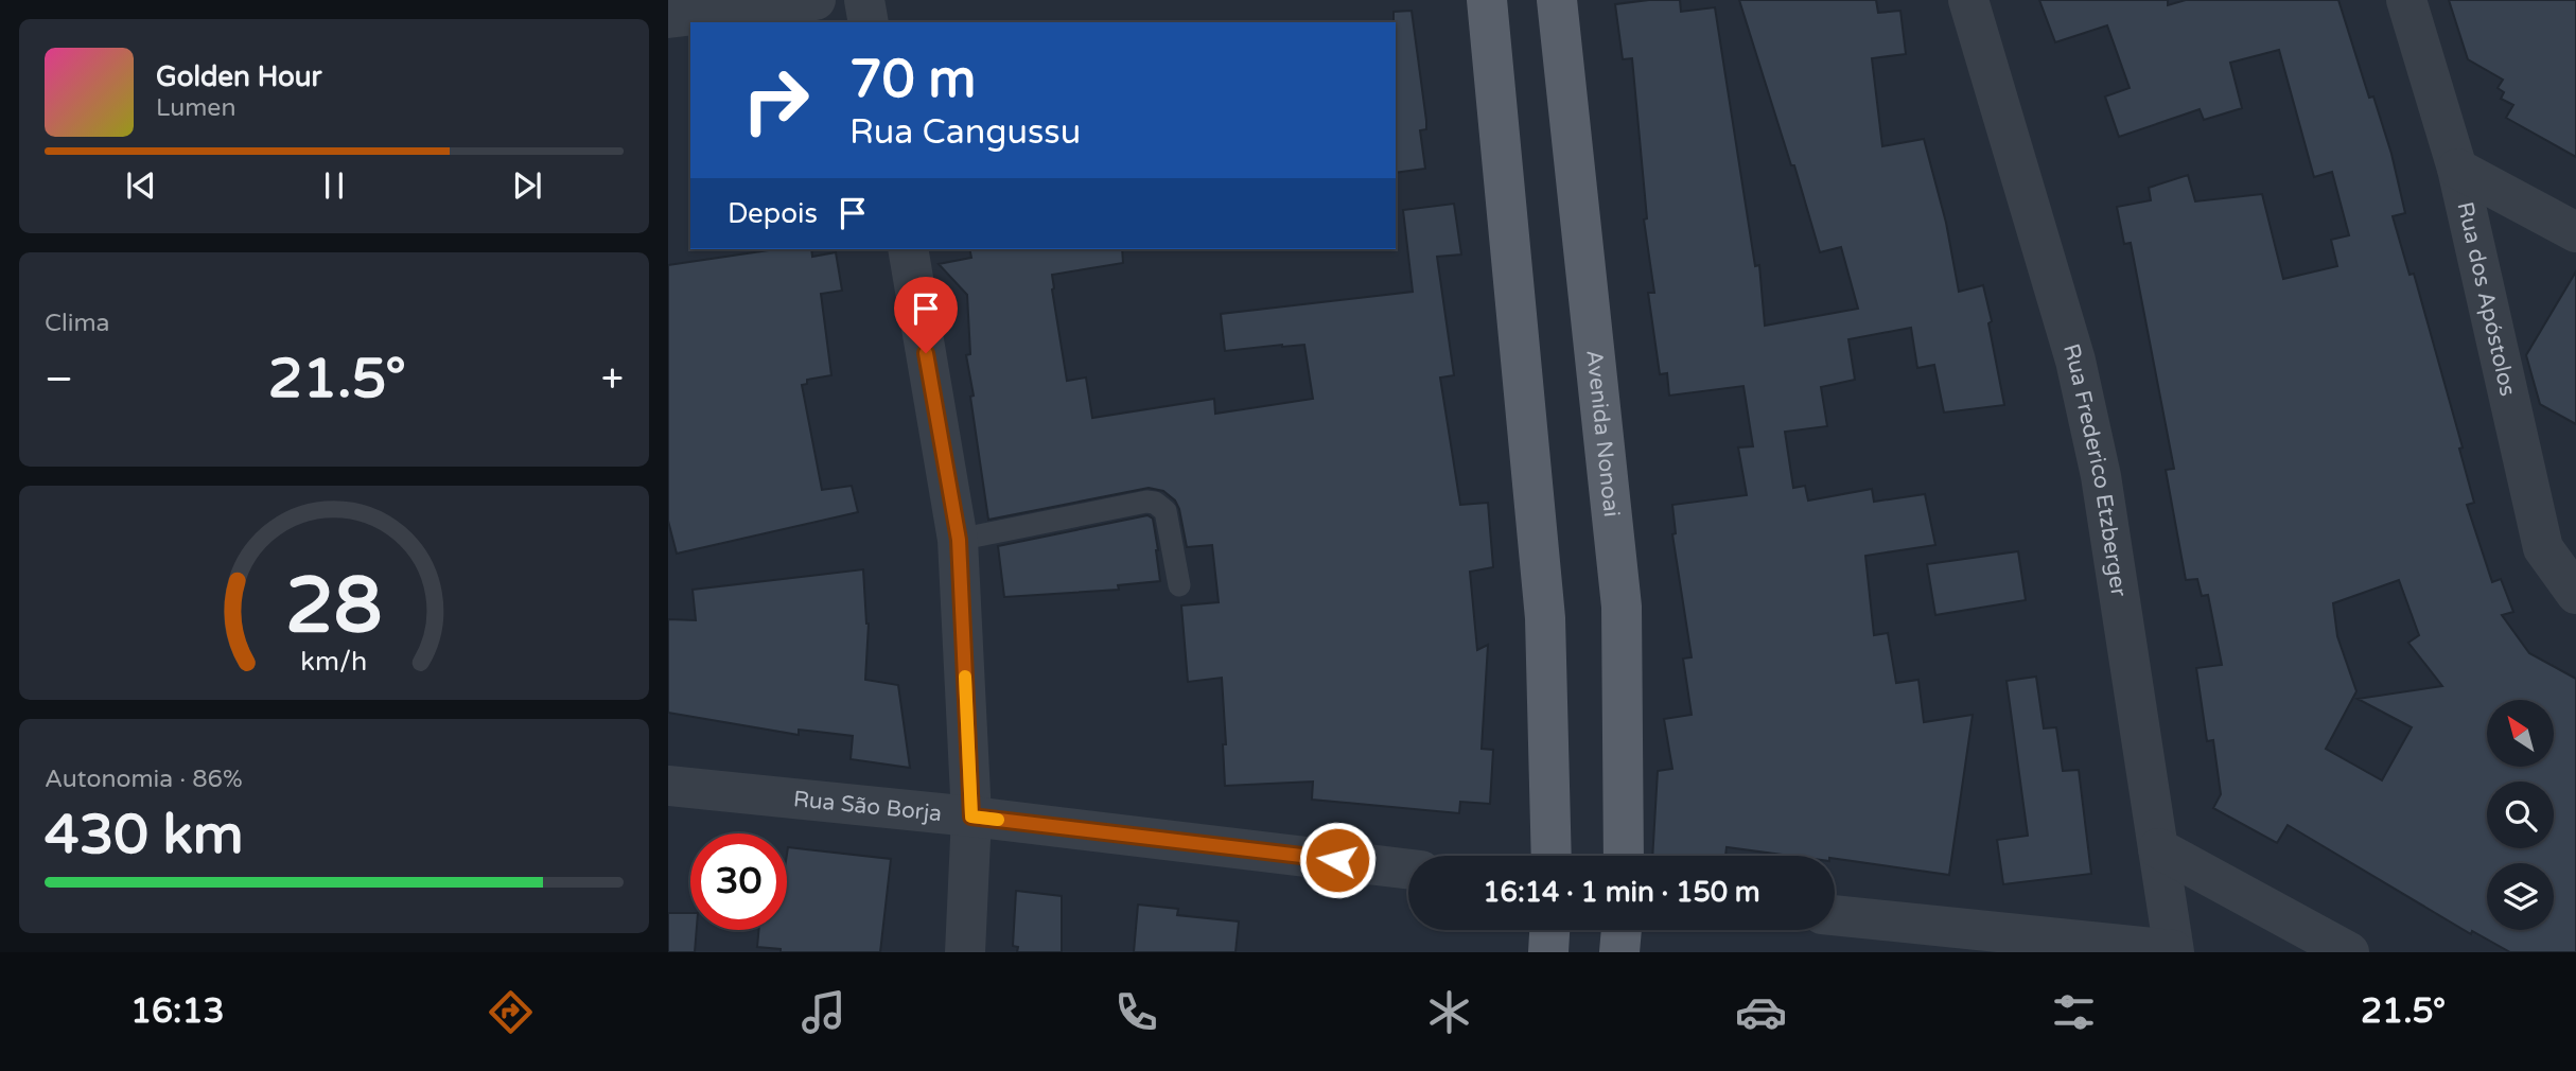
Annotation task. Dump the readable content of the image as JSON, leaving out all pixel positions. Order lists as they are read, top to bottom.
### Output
{
  "streets": {
    "main road": ["Avenida Nonoai"],
    "street": ["Rua dos Apóstolos", "Rua Frederico Etzberger", "Rua São Borja"]
  },
  "north": "top left",
  "page": {
    "turn": ["70 m", "Rua Cangussu"],
    "song": ["Golden Hour", "Lumen"],
    "then": "Depois",
    "tile": [
      "Clima",
      ["Autonomia · 86%", "430 km"]
    ],
    "heat": ["−", "21.5°", "+"],
    "limit": "30",
    "trip": "16:14 · 1 min · 150 m",
    "tabs": ["16:13", "21.5°"],
    "gauge": ["28", "km/h"]
  }
}
